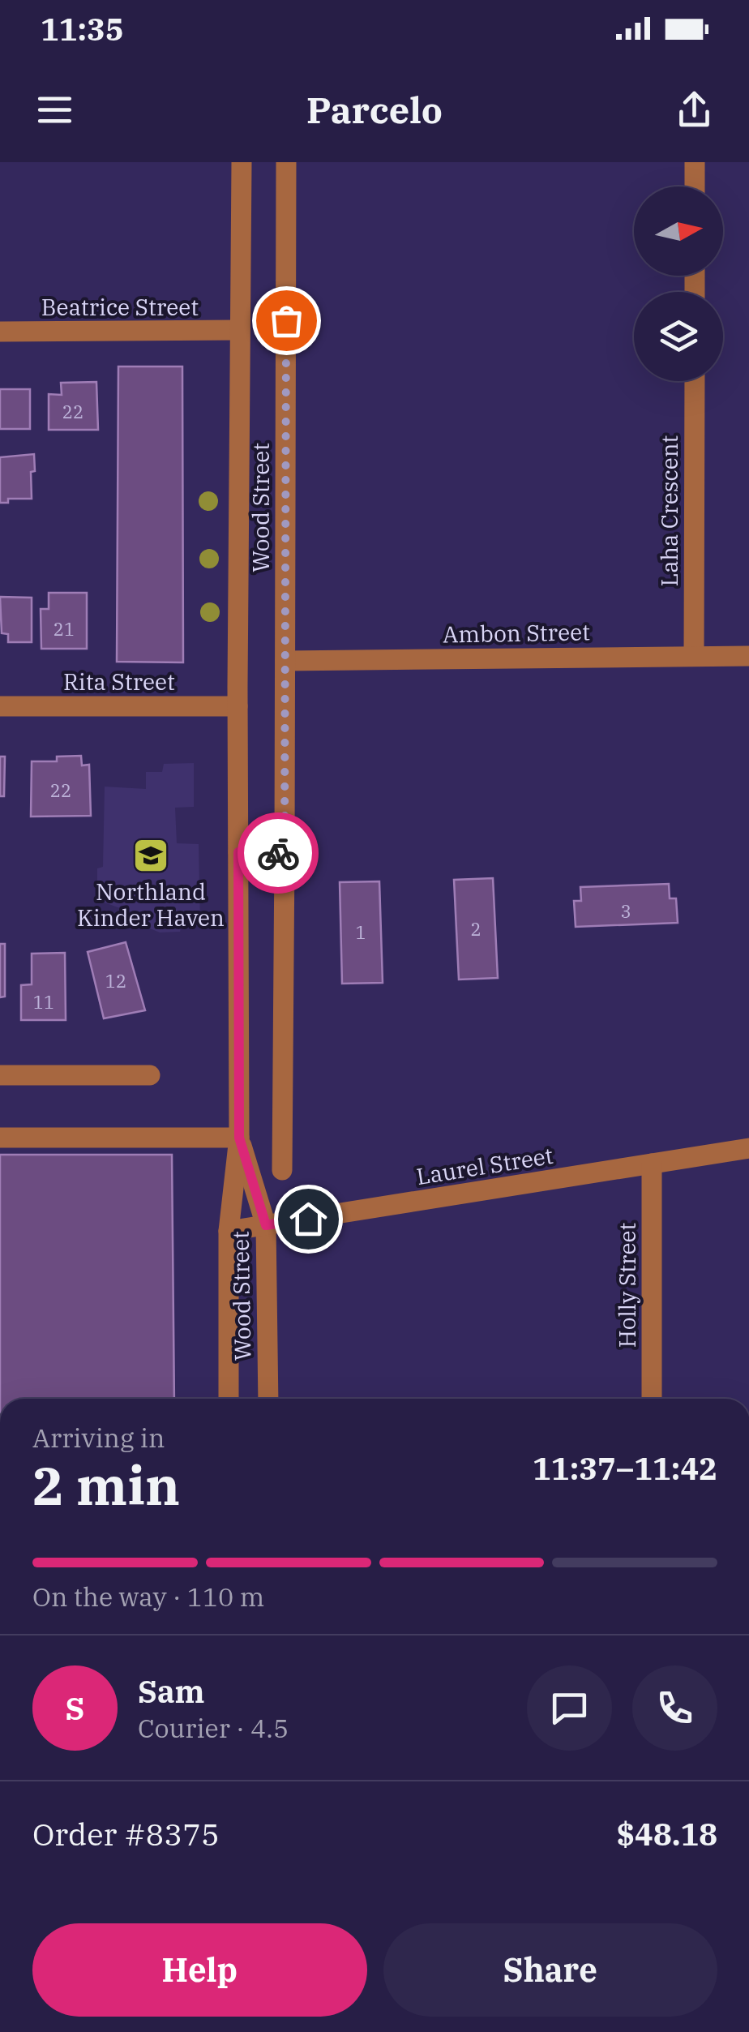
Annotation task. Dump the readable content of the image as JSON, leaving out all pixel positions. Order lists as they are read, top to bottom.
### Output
{
  "streets": {
    "street": [
      "Beatrice Street",
      "Wood Street",
      "Laha Crescent",
      "Ambon Street",
      "Rita Street",
      "Laurel Street",
      "Holly Street"
    ]
  },
  "crossings": [
    ["Beatrice Street", "Wood Street"],
    ["Wood Street", "Ambon Street"],
    ["Wood Street", "Rita Street"],
    ["Wood Street", "Laurel Street"],
    ["Laha Crescent", "Ambon Street"],
    ["Laurel Street", "Holly Street"]
  ],
  "places": {
    "school or university": ["Northland Kinder Haven"]
  },
  "house_numbers": [
    "22",
    "21",
    "22",
    "3",
    "2",
    "1",
    "12",
    "11"
  ],
  "north": "right",
  "page": {
    "status": "11:35",
    "header": "Parcelo",
    "heading": ["2 min", "Arriving in", "11:37–11:42"],
    "panel": [
      "Sam",
      "Courier · 4.5",
      "Order #8375",
      "$48.18"
    ],
    "bar": "On the way · 110 m",
    "round": "S",
    "buttons": ["Help", "Share"]
  }
}
